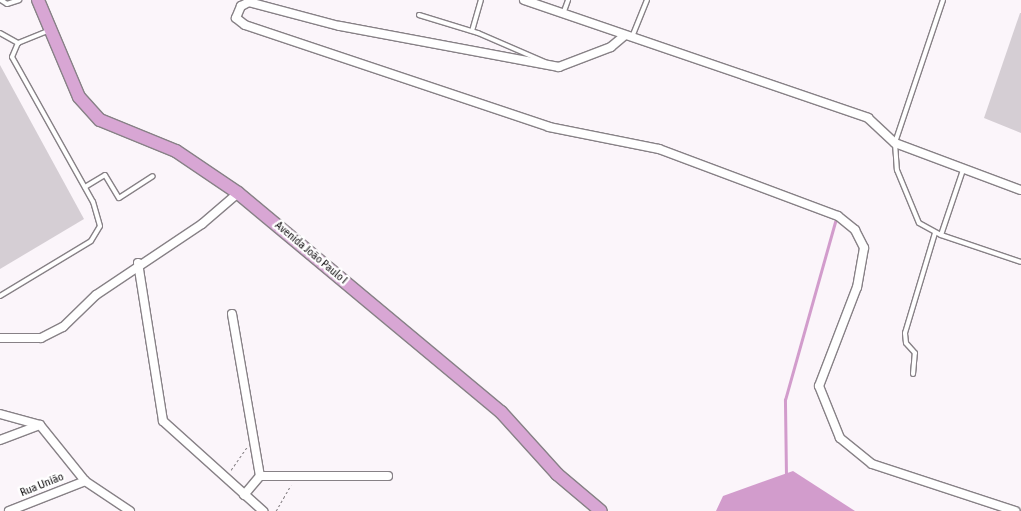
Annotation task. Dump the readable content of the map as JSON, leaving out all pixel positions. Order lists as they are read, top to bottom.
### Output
{
  "streets": {
    "main road": ["Avenida João Paulo I"],
    "street": ["Rua União"]
  }
}
